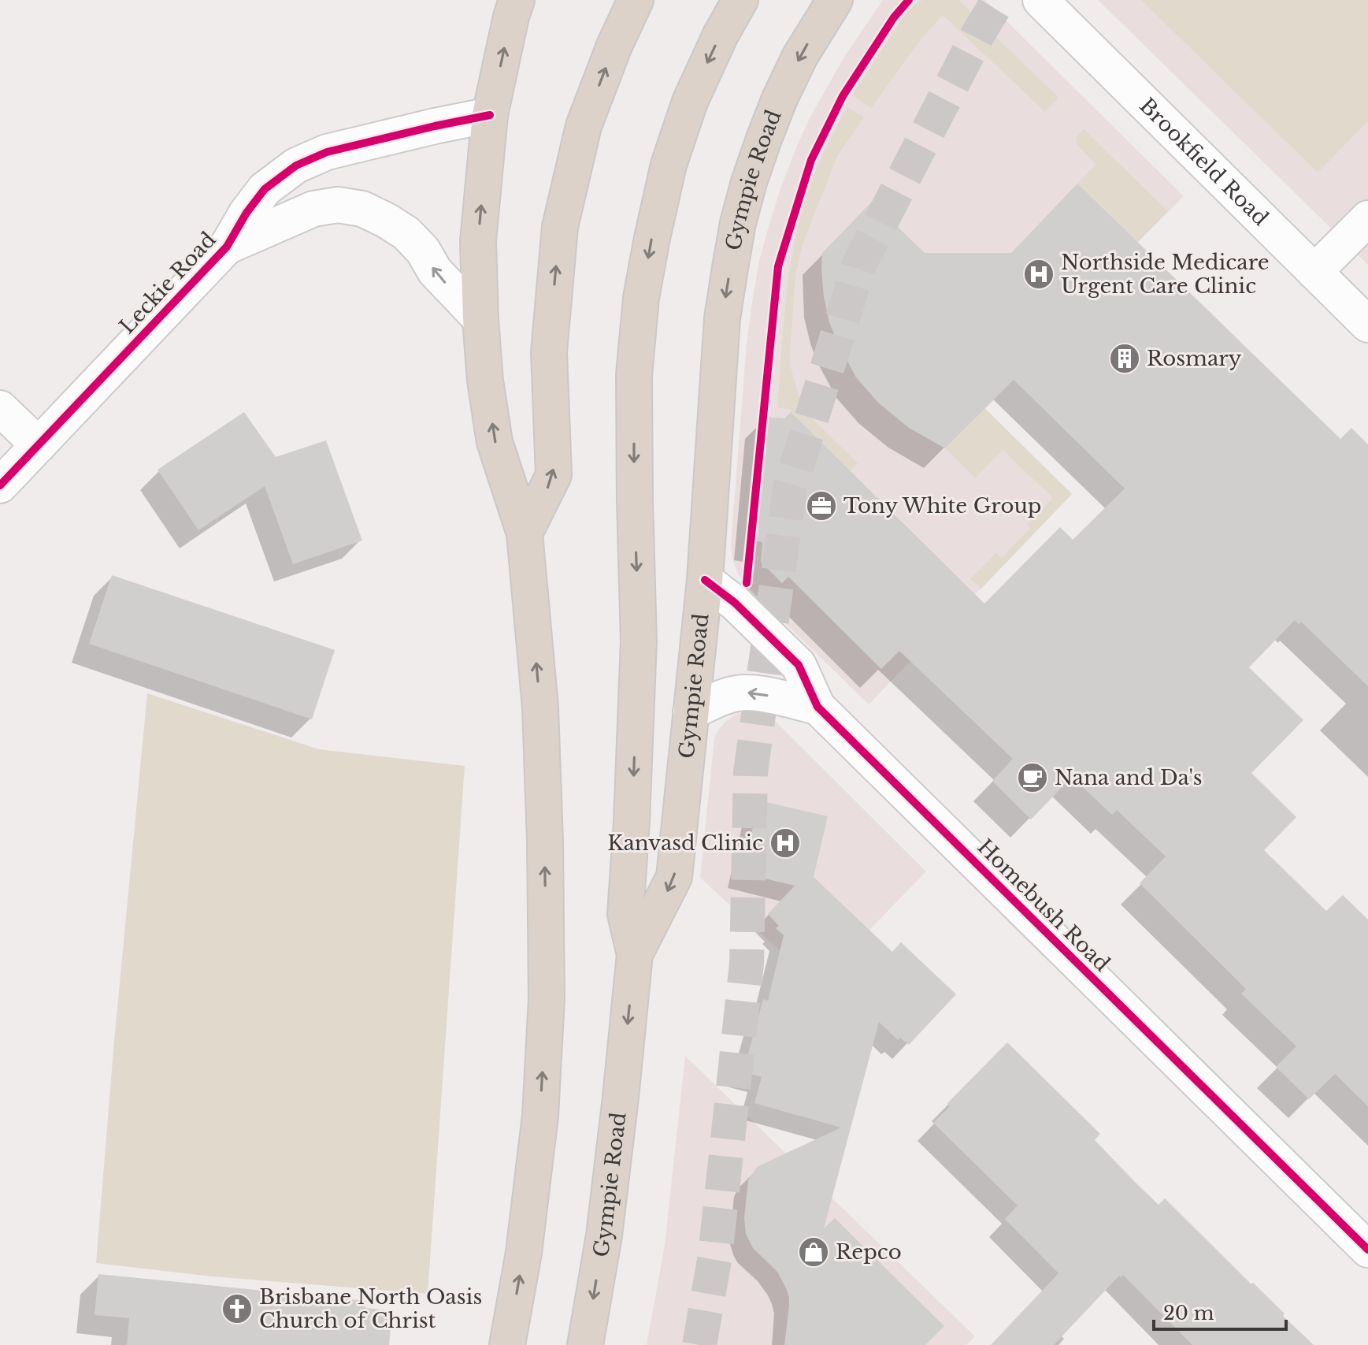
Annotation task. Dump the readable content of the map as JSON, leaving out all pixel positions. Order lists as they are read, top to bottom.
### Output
{
  "streets": {
    "highway": ["Gympie Road"],
    "street": ["Brookfield Road", "Leckie Road", "Homebush Road"]
  },
  "crossings": [
    ["Gympie Road", "Homebush Road"]
  ],
  "places": {
    "hospital": ["Northside Medicare Urgent Care Clinic", "Kanvasd Clinic"],
    "building": ["Rosmary"],
    "office": ["Tony White Group"],
    "cafe": ["Nana and Da's"],
    "shop": ["Repco"],
    "church": ["Brisbane North Oasis Church of Christ"]
  },
  "scale_bar": "20 m"
}
